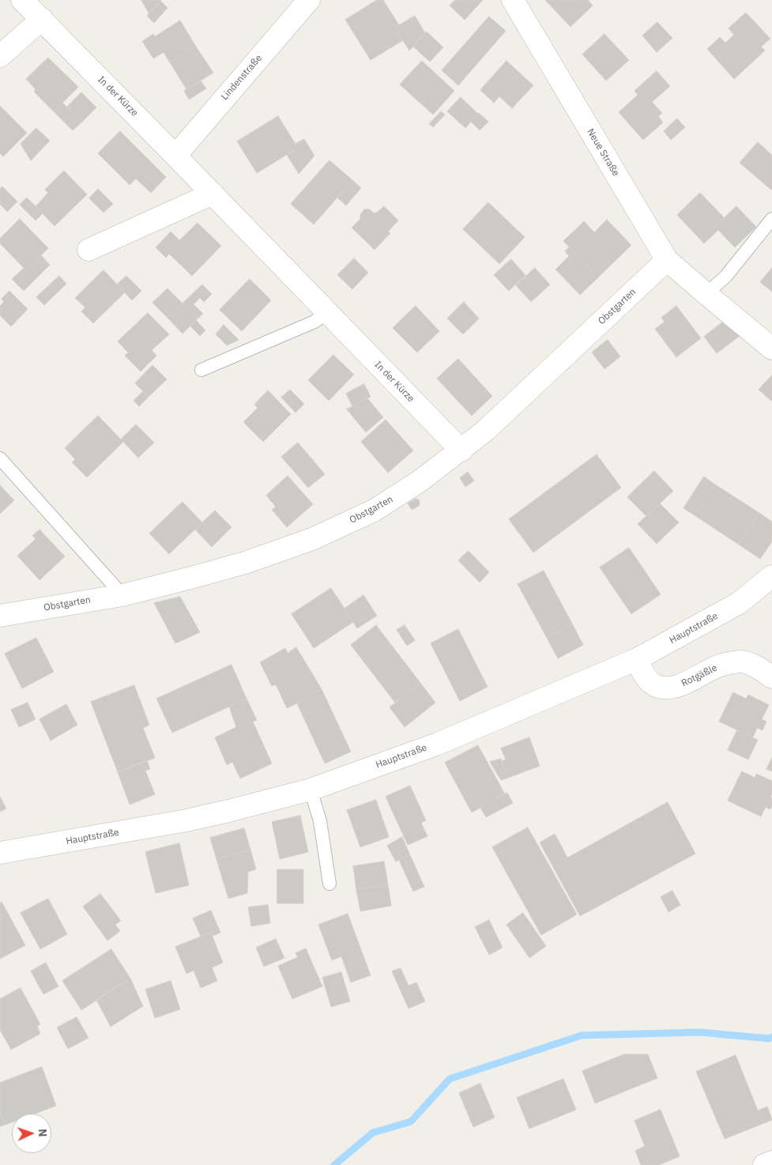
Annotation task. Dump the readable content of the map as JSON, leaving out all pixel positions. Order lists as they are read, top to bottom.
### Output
{
  "streets": {
    "street": [
      "Lindenstraße",
      "In der Kürze",
      "Neue Straße",
      "Obstgarten",
      "Hauptstraße",
      "Rotgäßle"
    ]
  },
  "crossings": [
    ["Lindenstraße", "In der Kürze"],
    ["In der Kürze", "Obstgarten"],
    ["Neue Straße", "Obstgarten"],
    ["Hauptstraße", "Rotgäßle"]
  ],
  "north": "right"
}
